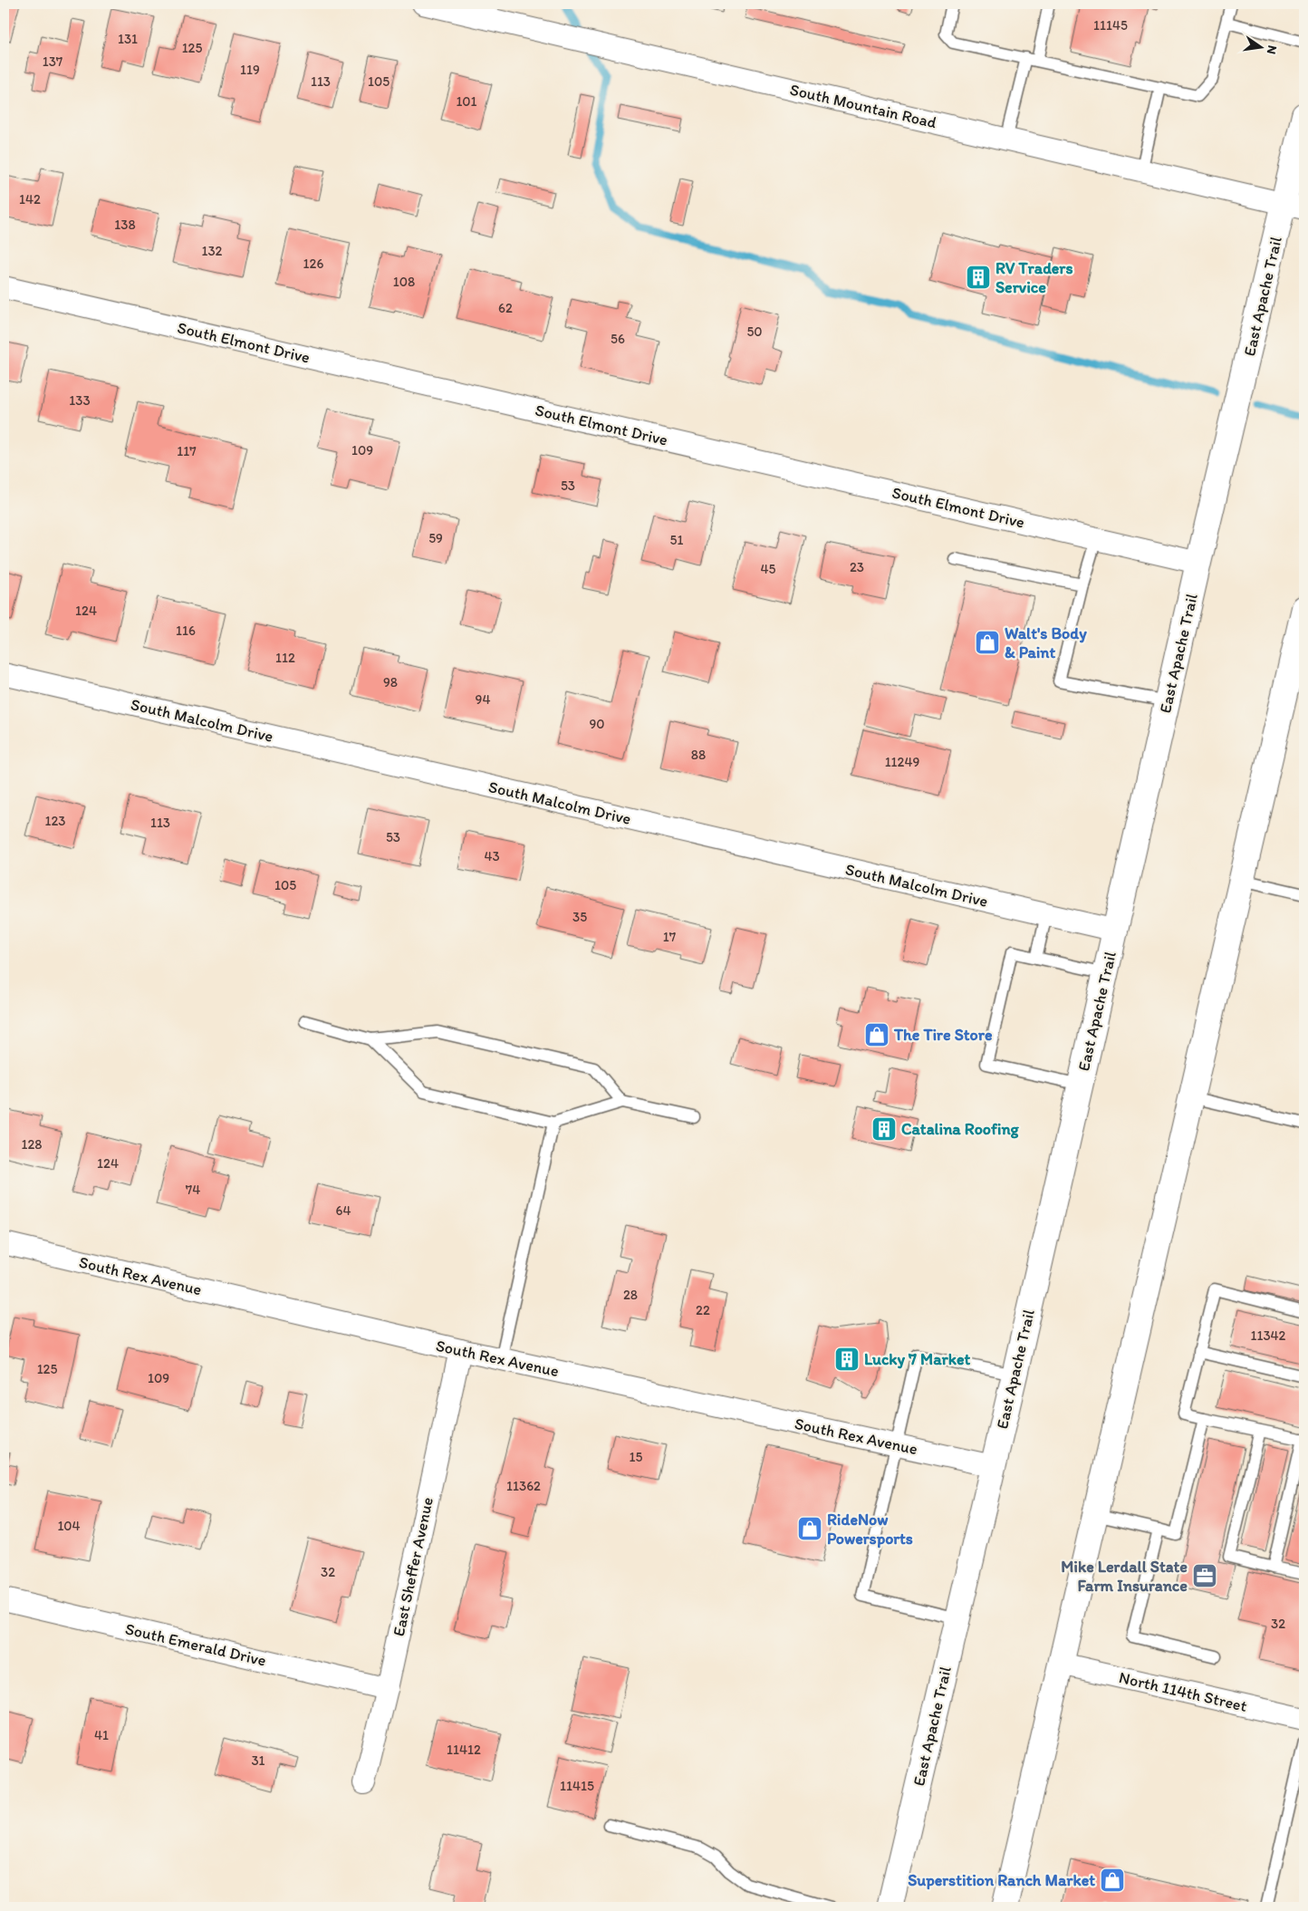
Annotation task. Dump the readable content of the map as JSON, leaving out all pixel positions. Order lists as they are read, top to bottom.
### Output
{
  "streets": {
    "main road": ["East Apache Trail"],
    "street": [
      "South Mountain Road",
      "South Elmont Drive",
      "South Malcolm Drive",
      "South Rex Avenue",
      "East Sheffer Avenue",
      "South Emerald Drive",
      "North 114th Street"
    ]
  },
  "crossings": [
    ["South Mountain Road", "East Apache Trail"],
    ["East Apache Trail", "South Elmont Drive"],
    ["East Apache Trail", "South Malcolm Drive"],
    ["East Apache Trail", "South Rex Avenue"],
    ["South Rex Avenue", "East Sheffer Avenue"],
    ["East Sheffer Avenue", "South Emerald Drive"]
  ],
  "places": {
    "building": ["RV Traders Service", "Catalina Roofing", "Lucky 7 Market"],
    "shop": [
      "Walt's Body & Paint",
      "The Tire Store",
      "RideNow Powersports",
      "Superstition Ranch Market"
    ],
    "office": ["Mike Lerdall State Farm Insurance"]
  },
  "house_numbers": [
    "11145",
    "131",
    "125",
    "137",
    "119",
    "113",
    "105",
    "101",
    "142",
    "138",
    "132",
    "126",
    "108",
    "62",
    "50",
    "56",
    "133",
    "109",
    "117",
    "53",
    "59",
    "51",
    "23",
    "45",
    "124",
    "116",
    "112",
    "98",
    "94",
    "90",
    "88",
    "11249",
    "123",
    "113",
    "53",
    "43",
    "105",
    "35",
    "17",
    "128",
    "124",
    "74",
    "64",
    "28",
    "22",
    "11342",
    "125",
    "109",
    "15",
    "11362",
    "104",
    "32",
    "32",
    "41",
    "11412",
    "31",
    "11415"
  ],
  "north": "right"
}
